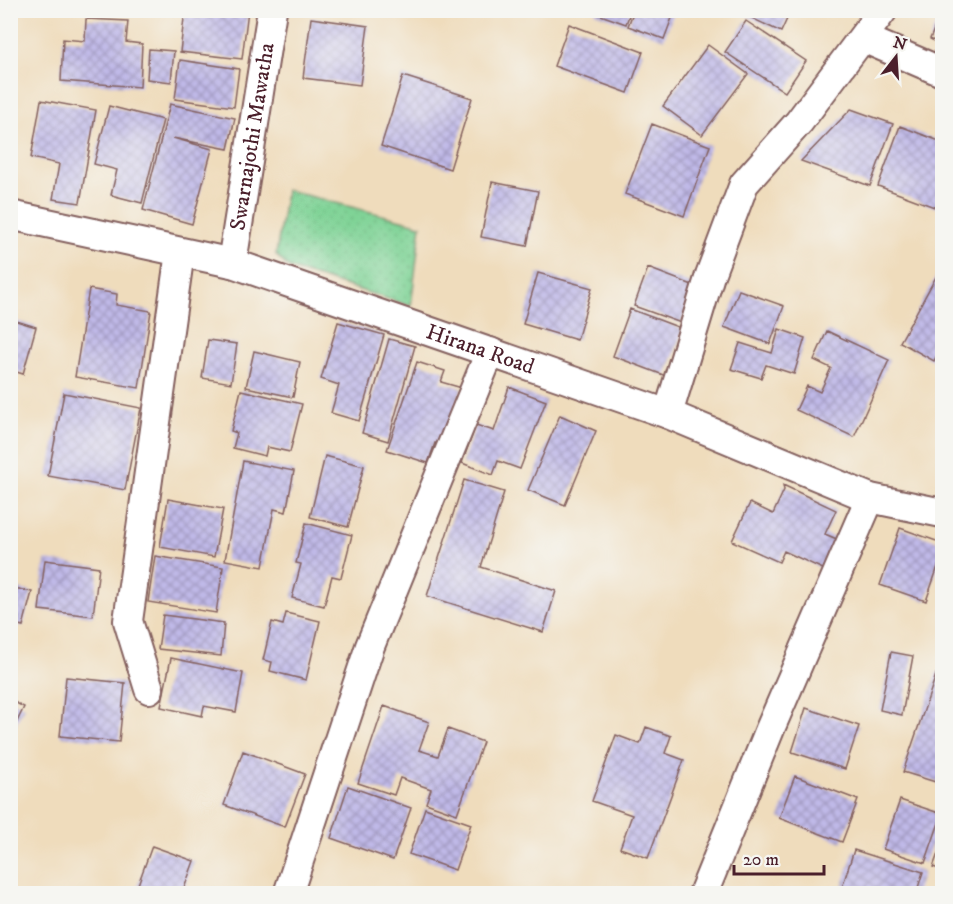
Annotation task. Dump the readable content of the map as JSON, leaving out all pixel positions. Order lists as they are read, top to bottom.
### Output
{
  "streets": {
    "street": ["Swarnajothi Mawatha", "Hirana Road"]
  },
  "crossings": [
    ["Swarnajothi Mawatha", "Hirana Road"]
  ],
  "scale_bar": "20 m",
  "north": "top"
}
